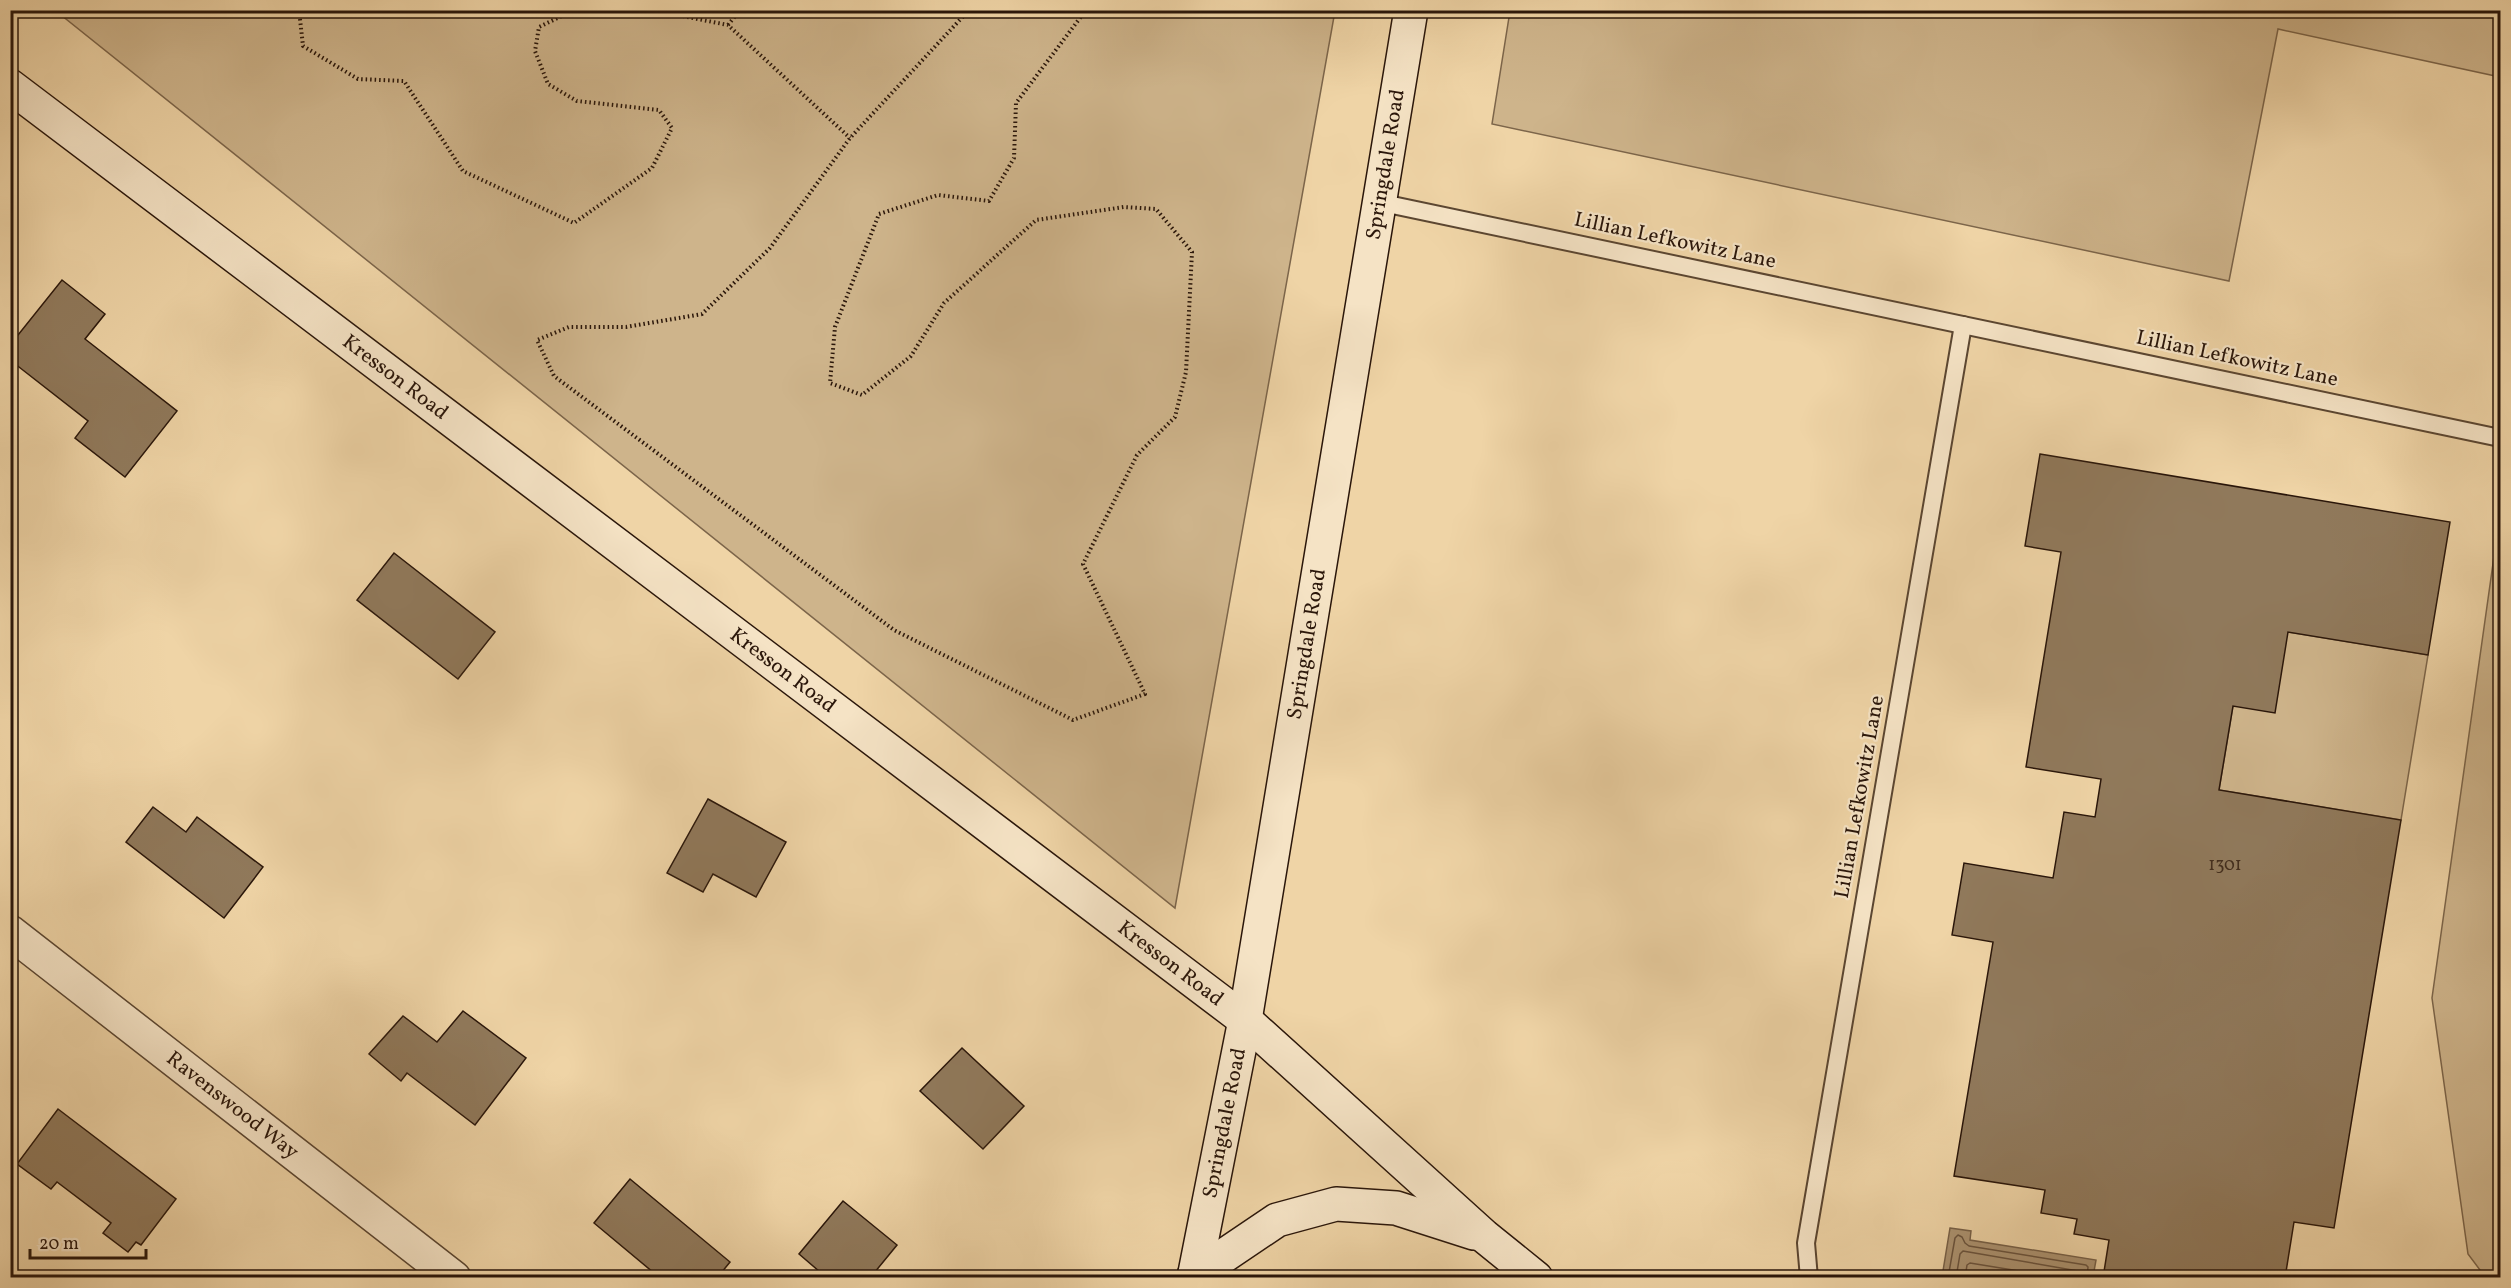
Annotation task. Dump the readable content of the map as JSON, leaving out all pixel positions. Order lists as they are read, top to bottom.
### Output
{
  "streets": {
    "street": ["Springdale Road", "Kresson Road", "Ravenswood Way"],
    "lane": ["Lillian Lefkowitz Lane"]
  },
  "crossings": [
    ["Springdale Road", "Lillian Lefkowitz Lane"],
    ["Springdale Road", "Kresson Road"]
  ],
  "house_numbers": ["1301"],
  "scale_bar": "20 m"
}
